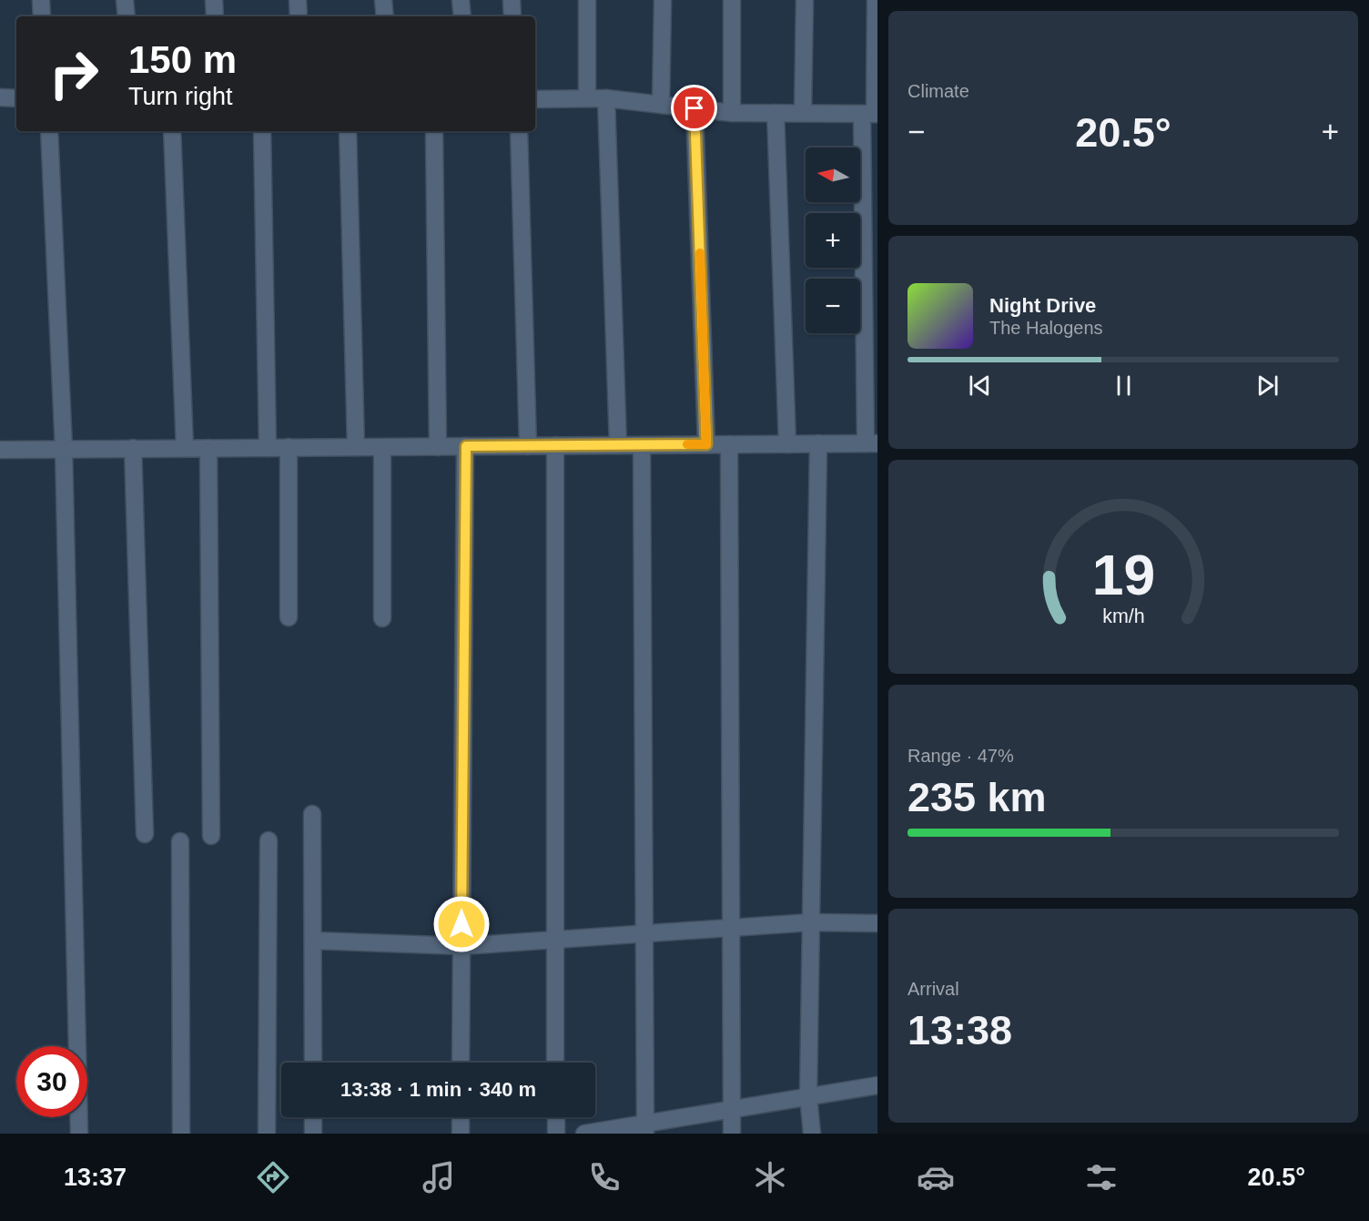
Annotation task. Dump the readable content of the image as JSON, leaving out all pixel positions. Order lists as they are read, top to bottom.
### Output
{
  "north": "left",
  "page": {
    "tile": [
      "Climate",
      ["Range · 47%", "235 km"],
      ["Arrival", "13:38"]
    ],
    "turn": ["150 m", "Turn right"],
    "heat": ["−", "20.5°", "+"],
    "map_buttons": ["+", "−"],
    "song": ["Night Drive", "The Halogens"],
    "limit": "30",
    "trip": "13:38 · 1 min · 340 m",
    "tabs": ["13:37", "20.5°"],
    "gauge": ["19", "km/h"]
  }
}
